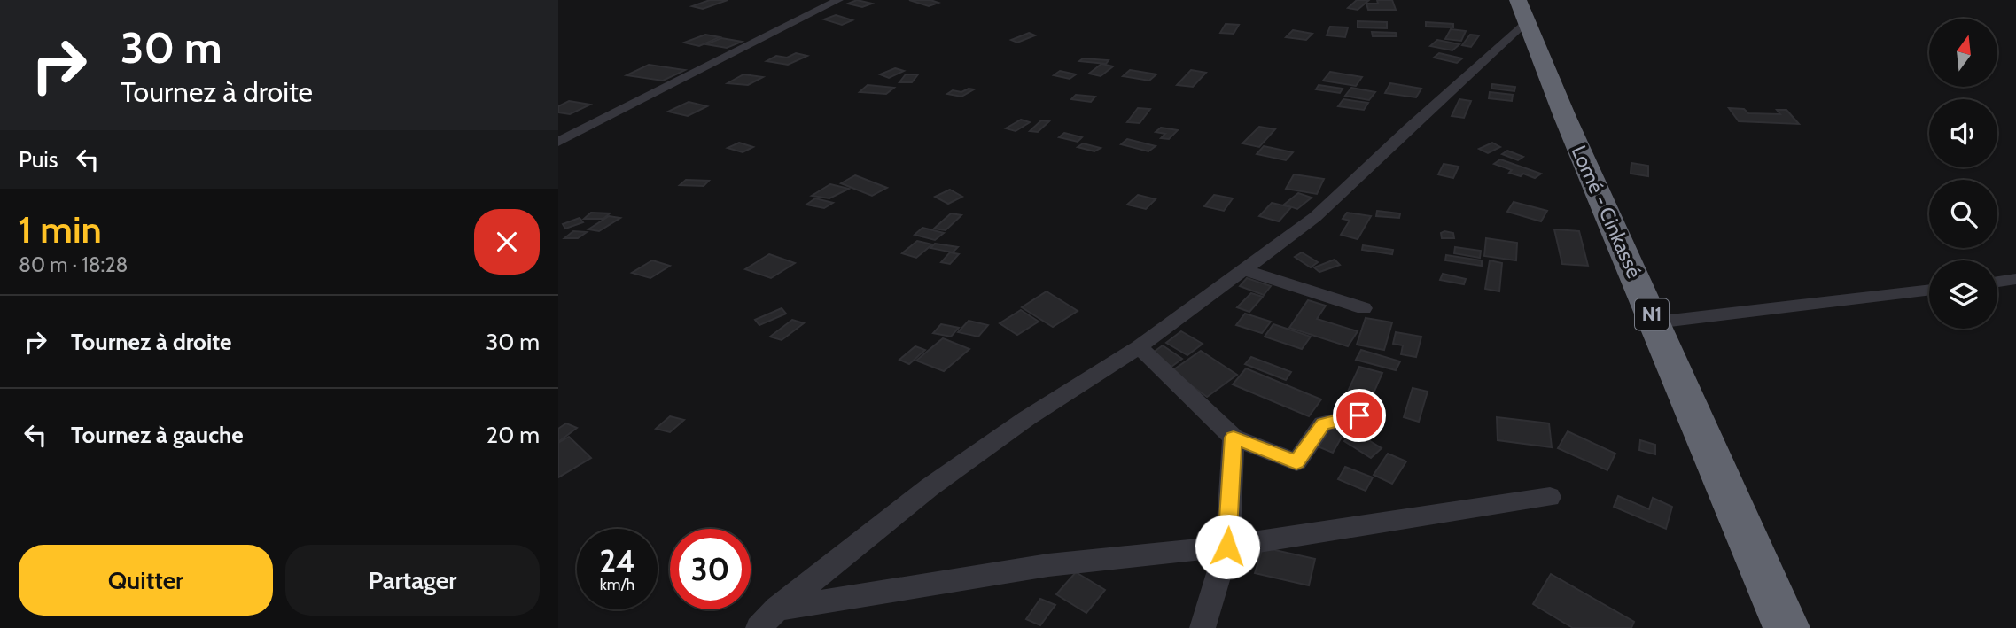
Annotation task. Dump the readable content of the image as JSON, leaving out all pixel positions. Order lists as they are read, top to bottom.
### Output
{
  "streets": {
    "highway": ["Lomé - Cinkassé", "N1"]
  },
  "north": "top",
  "page": {
    "turn": ["30 m", "Tournez à droite"],
    "then": "Puis",
    "heading": ["1 min", "80 m · 18:28"],
    "list": [
      {
        "name": "Tournez à droite",
        "value": "30 m"
      },
      {
        "name": "Tournez à gauche",
        "value": "20 m"
      }
    ],
    "speed": "24 km/h",
    "limit": "30",
    "buttons": ["Quitter", "Partager"]
  }
}
